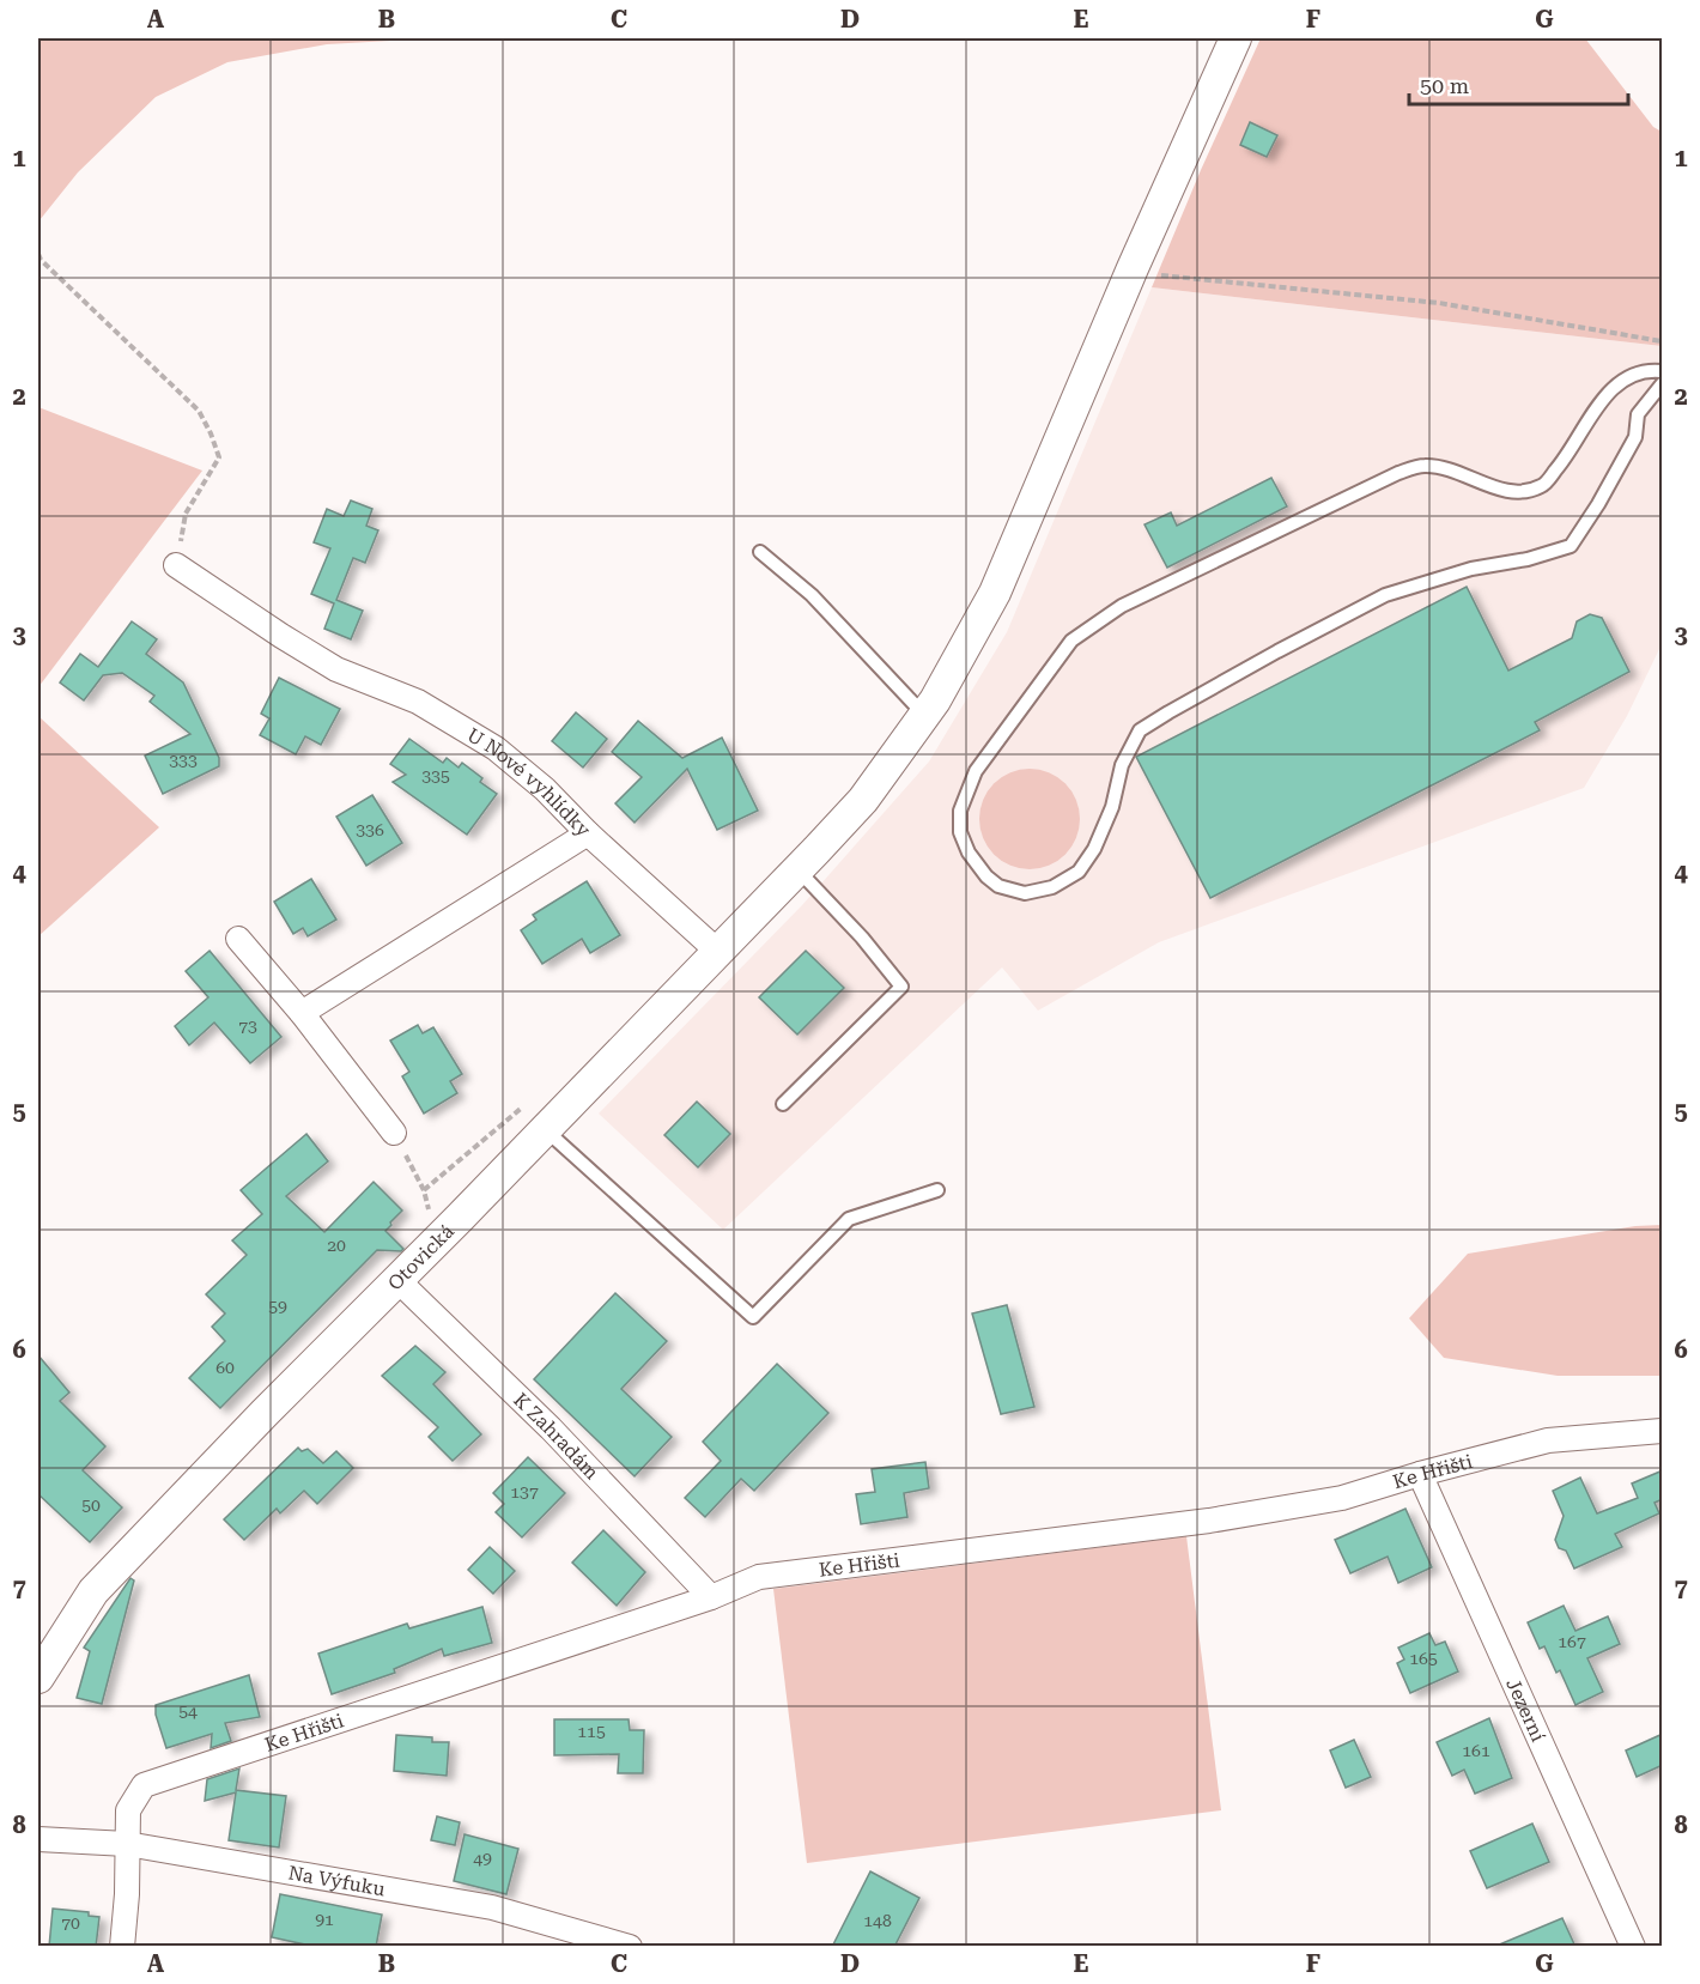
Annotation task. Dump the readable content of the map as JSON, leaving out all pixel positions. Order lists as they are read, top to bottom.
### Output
{
  "streets": {
    "street": [
      "U Nové vyhlídky",
      "Otovická",
      "K Zahradám",
      "Ke Hřišti",
      "Jezerní",
      "Na Výfuku"
    ]
  },
  "crossings": [
    ["Otovická", "K Zahradám"],
    ["K Zahradám", "Ke Hřišti"],
    ["Ke Hřišti", "Jezerní"],
    ["Ke Hřišti", "Na Výfuku"]
  ],
  "house_numbers": [
    "333",
    "335",
    "336",
    "73",
    "20",
    "59",
    "60",
    "137",
    "50",
    "167",
    "165",
    "54",
    "115",
    "161",
    "49",
    "91",
    "148",
    "70"
  ],
  "scale_bar": "50 m",
  "grid": {
    "columns": [
      "A",
      "B",
      "C",
      "D",
      "E",
      "F",
      "G"
    ],
    "rows": [
      "1",
      "2",
      "3",
      "4",
      "5",
      "6",
      "7",
      "8"
    ]
  }
}
